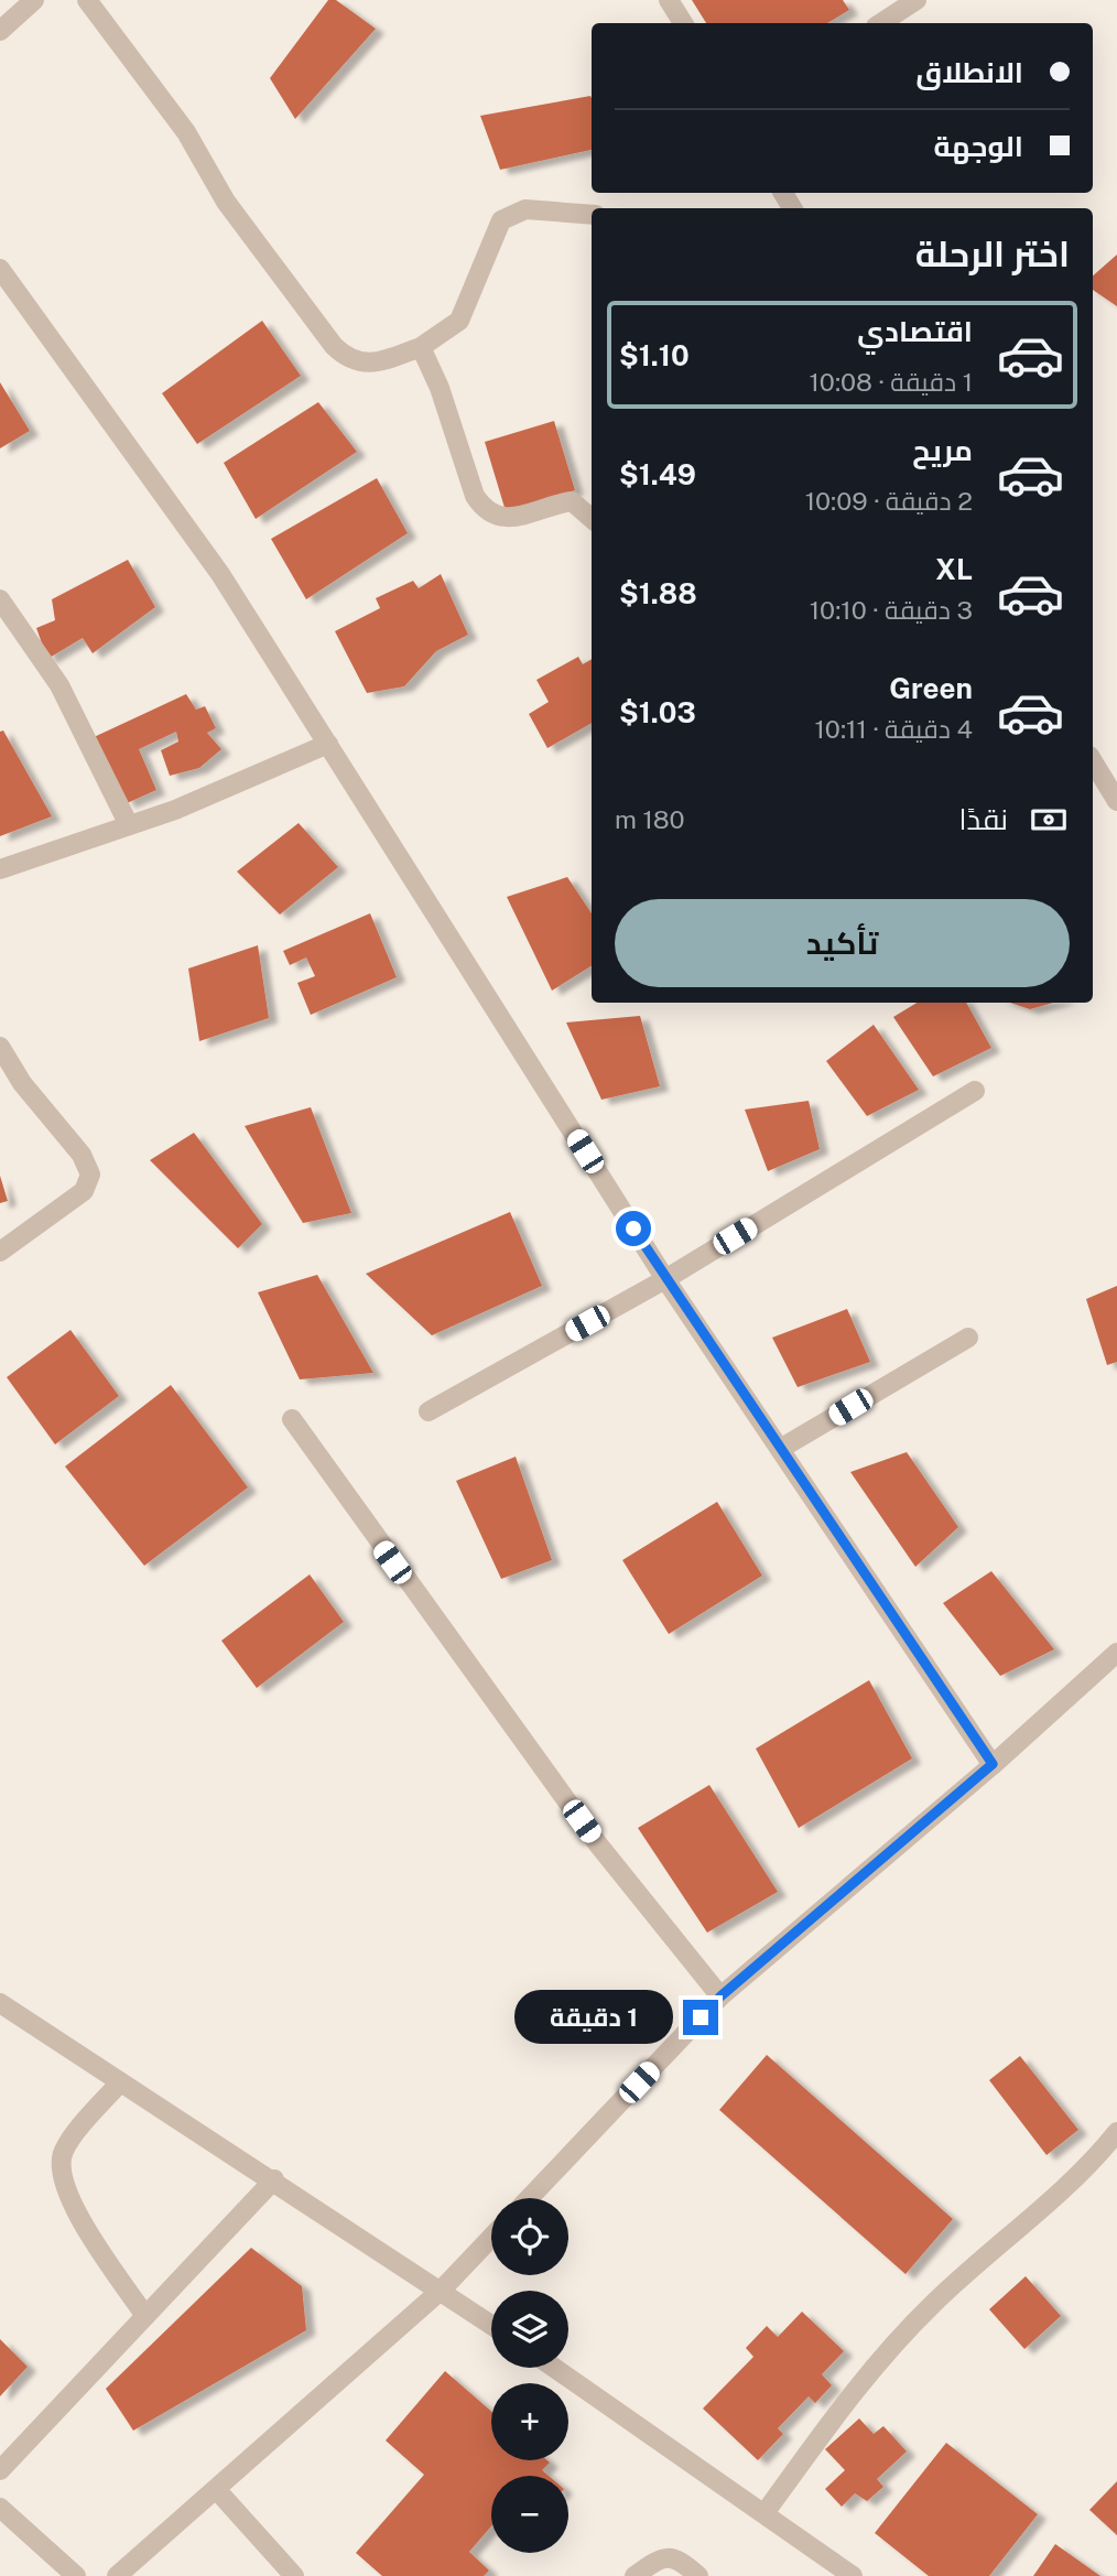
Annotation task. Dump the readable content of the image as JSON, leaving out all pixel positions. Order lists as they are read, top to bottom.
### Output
{
  "page": {
    "banner": ["الانطلاق", "الوجهة"],
    "heading": "اختر الرحلة",
    "list": [
      {
        "name": "اقتصادي",
        "note": "1 دقيقة · 10:08",
        "value": "$1.10"
      },
      {
        "name": "مريح",
        "note": "2 دقيقة · 10:09",
        "value": "$1.49"
      },
      {
        "name": "XL",
        "note": "3 دقيقة · 10:10",
        "value": "$1.88"
      },
      {
        "name": "Green",
        "note": "4 دقيقة · 10:11",
        "value": "$1.03"
      }
    ],
    "pay": ["نقدًا", "180 m"],
    "buttons": "تأكيد",
    "bubble": "1 دقيقة",
    "map_buttons": ["+", "−"]
  }
}
